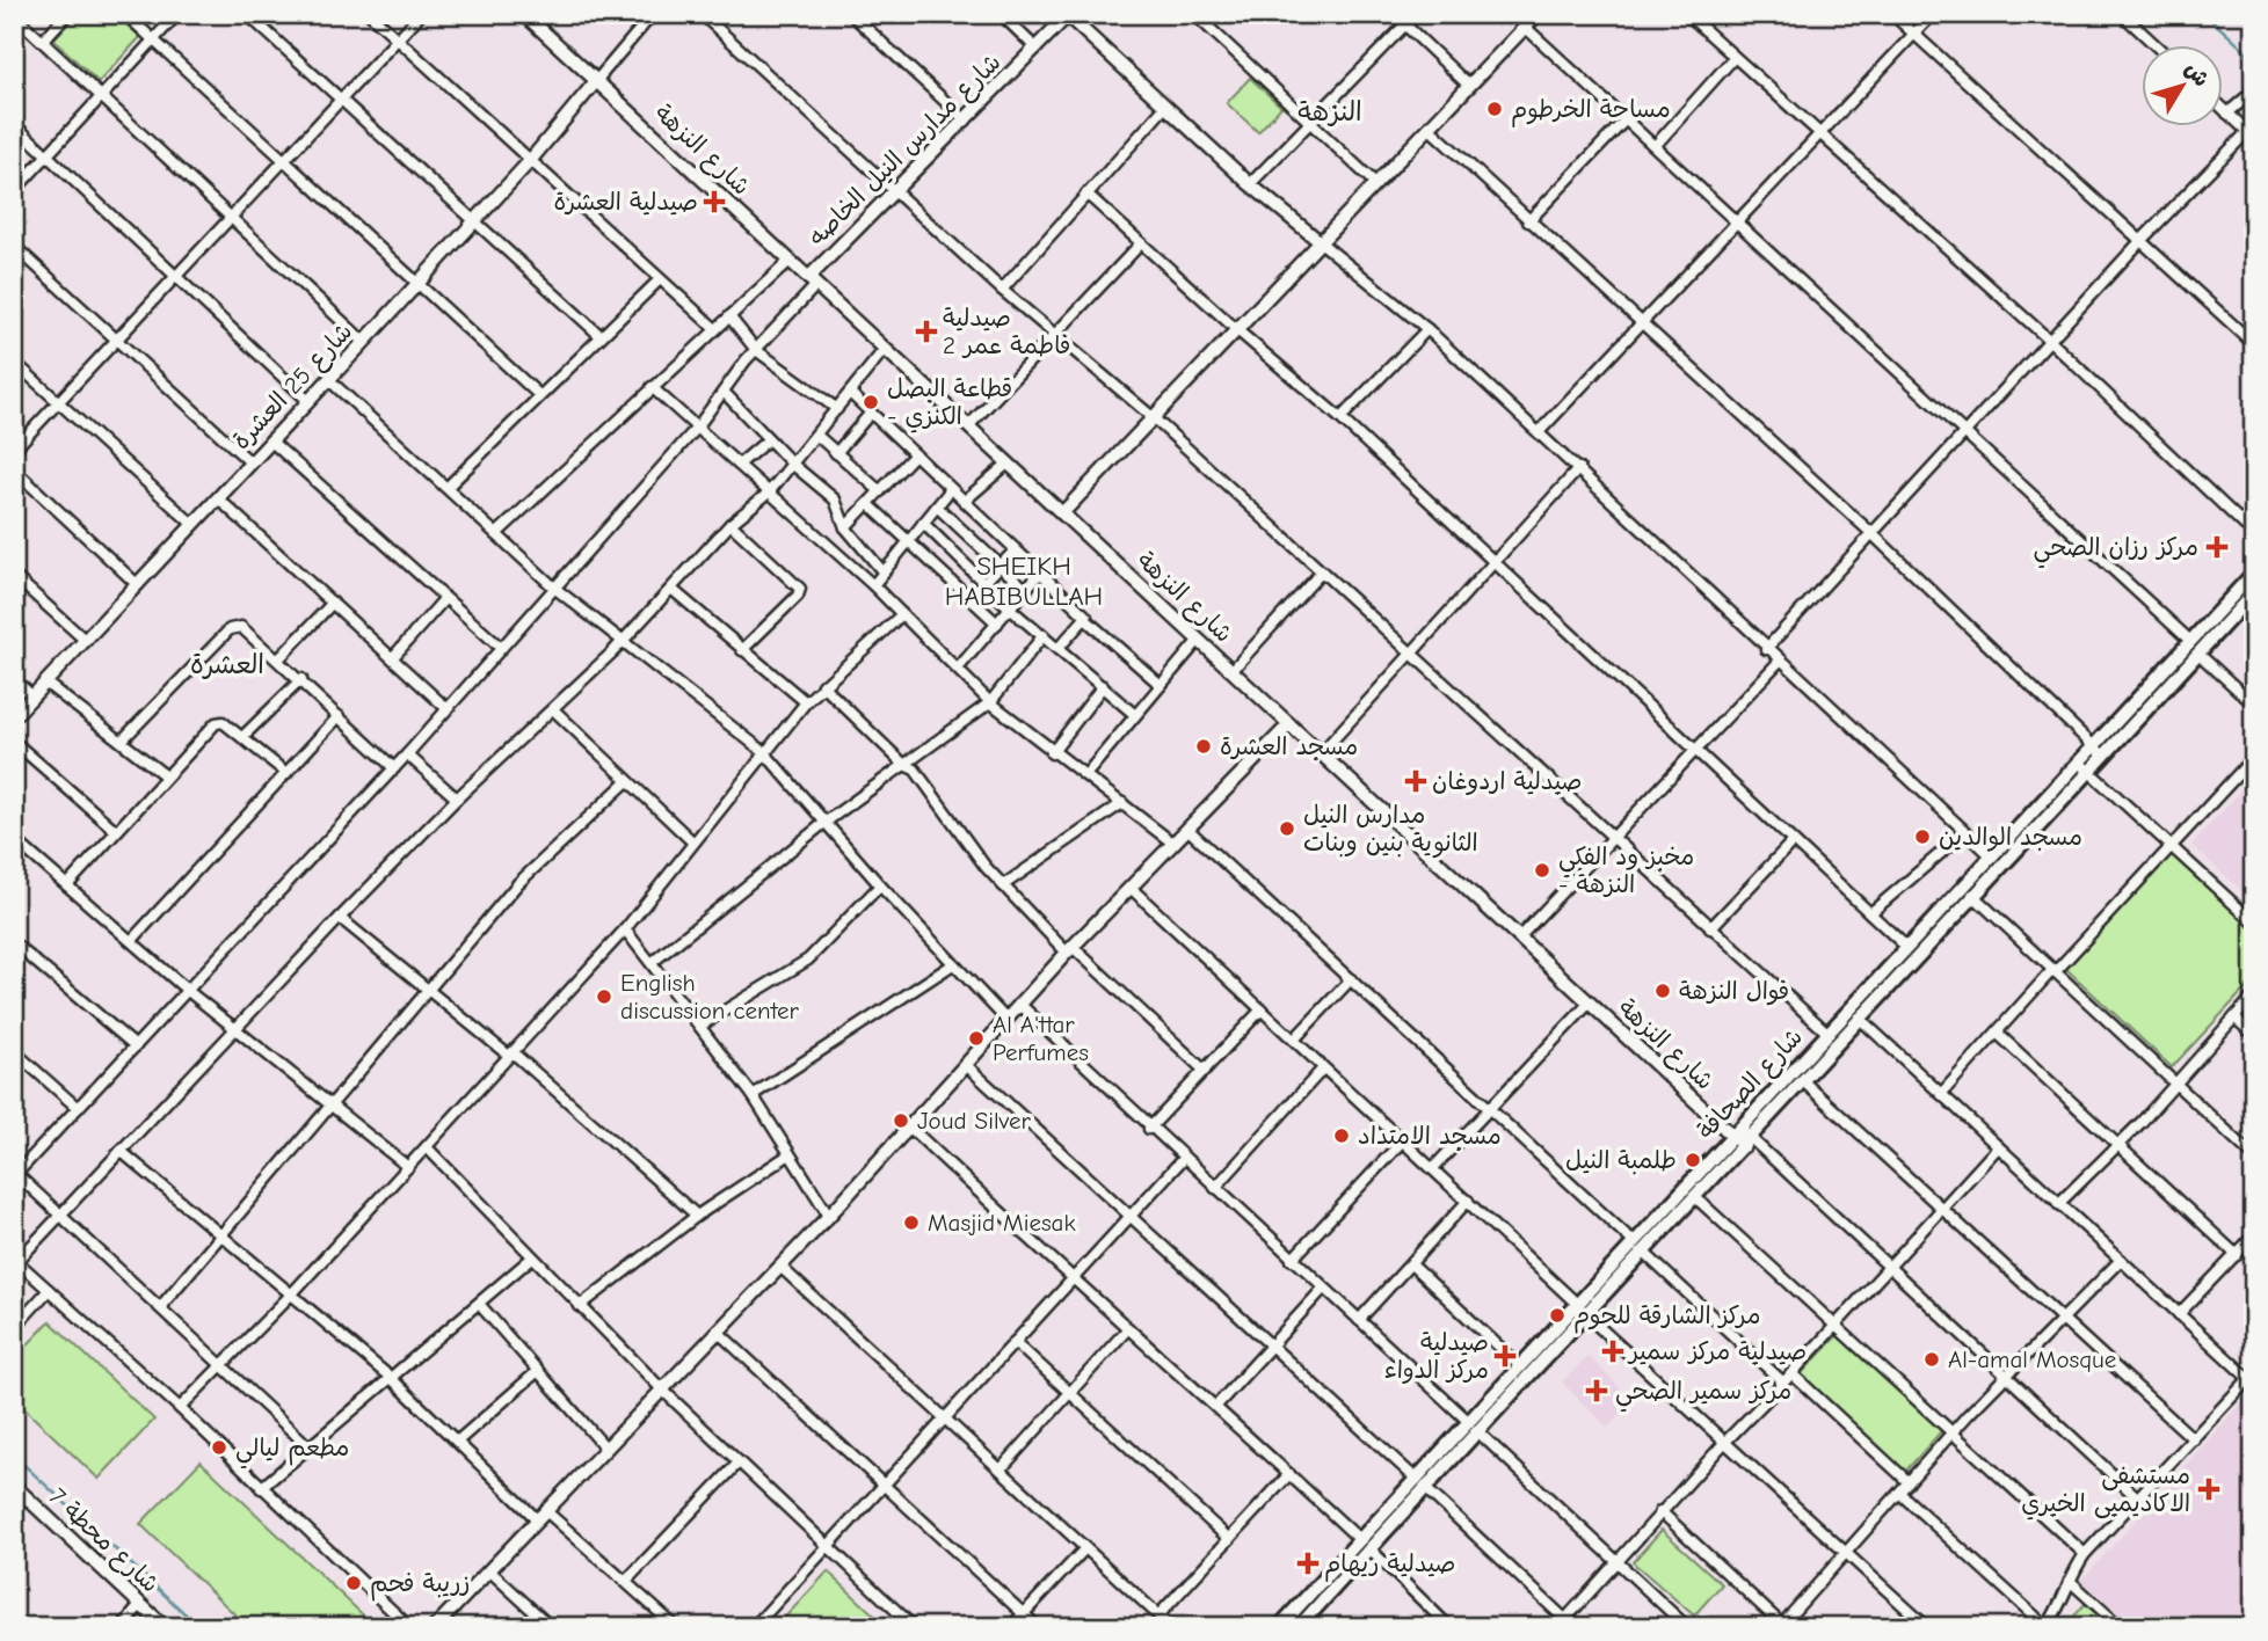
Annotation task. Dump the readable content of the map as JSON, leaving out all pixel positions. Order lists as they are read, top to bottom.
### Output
{
  "streets": {
    "main road": ["شارع الصحافة"],
    "street": [
      "شارع النزهة",
      "شارع مدارس النيل الخاصه",
      "شارع 25 العشرة",
      "شارع محطة 7"
    ]
  },
  "crossings": [
    ["شارع النزهة", "شارع مدارس النيل الخاصه"],
    ["شارع النزهة", "شارع 25 العشرة"],
    ["شارع النزهة", "شارع الصحافة"]
  ],
  "districts": ["النزهة", "SHEIKH HABIBULLAH", "العشرة"],
  "places": {
    "other": [
      "مساحة الخرطوم",
      "قطاعة البصل - الكنزي",
      "مسجد العشرة",
      "مدارس النيل الثانوية بنين وبنات",
      "مسجد الوالدين",
      "مخبز ود الفكي - النزهة",
      "فوال النزهة",
      "English discussion center",
      "Al A'ttar Perfumes",
      "Joud Silver",
      "مسجد الامتداد",
      "طلمبة النيل",
      "Masjid Miesak",
      "مركز الشارقة للحوم",
      "Al-amal Mosque",
      "مطعم ليالي",
      "زريبة فحم"
    ],
    "health": [
      "صيدلية العشرة",
      "صيدلية فاطمة عمر 2",
      "مركز رزان الصحي",
      "صيدلية اردوغان",
      "صيدلية مركز سمير",
      "صيدلية مركز الدواء",
      "مركز سمير الصحي",
      "مستشفى الاكاديميى الخيري",
      "صيدلية ريهام"
    ]
  },
  "north": "top right"
}
